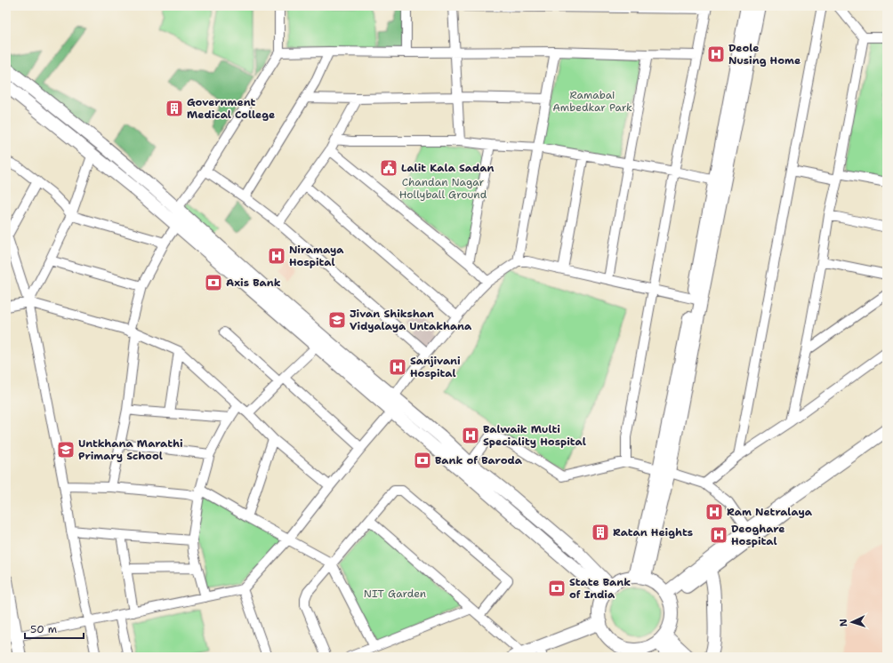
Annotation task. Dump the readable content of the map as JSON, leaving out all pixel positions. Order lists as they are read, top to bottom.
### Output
{
  "parks": ["Ramabai Ambedkar Park", "Chandan Nagar Hollyball Ground", "NIT Garden"],
  "places": {
    "hospital": [
      "Deole Nusing Home",
      "Niramaya Hospital",
      "Sanjivani Hospital",
      "Balwaik Multi Speciality Hospital",
      "Ram Netralaya",
      "Deoghare Hospital"
    ],
    "building": ["Government Medical College", "Ratan Heights"],
    "public building": ["Lalit Kala Sadan"],
    "bank": ["Axis Bank", "Bank of Baroda", "State Bank of India"],
    "school or university": ["Jivan Shikshan Vidyalaya Untakhana", "Untkhana Marathi Primary School"]
  },
  "scale_bar": "50 m",
  "north": "left"
}
